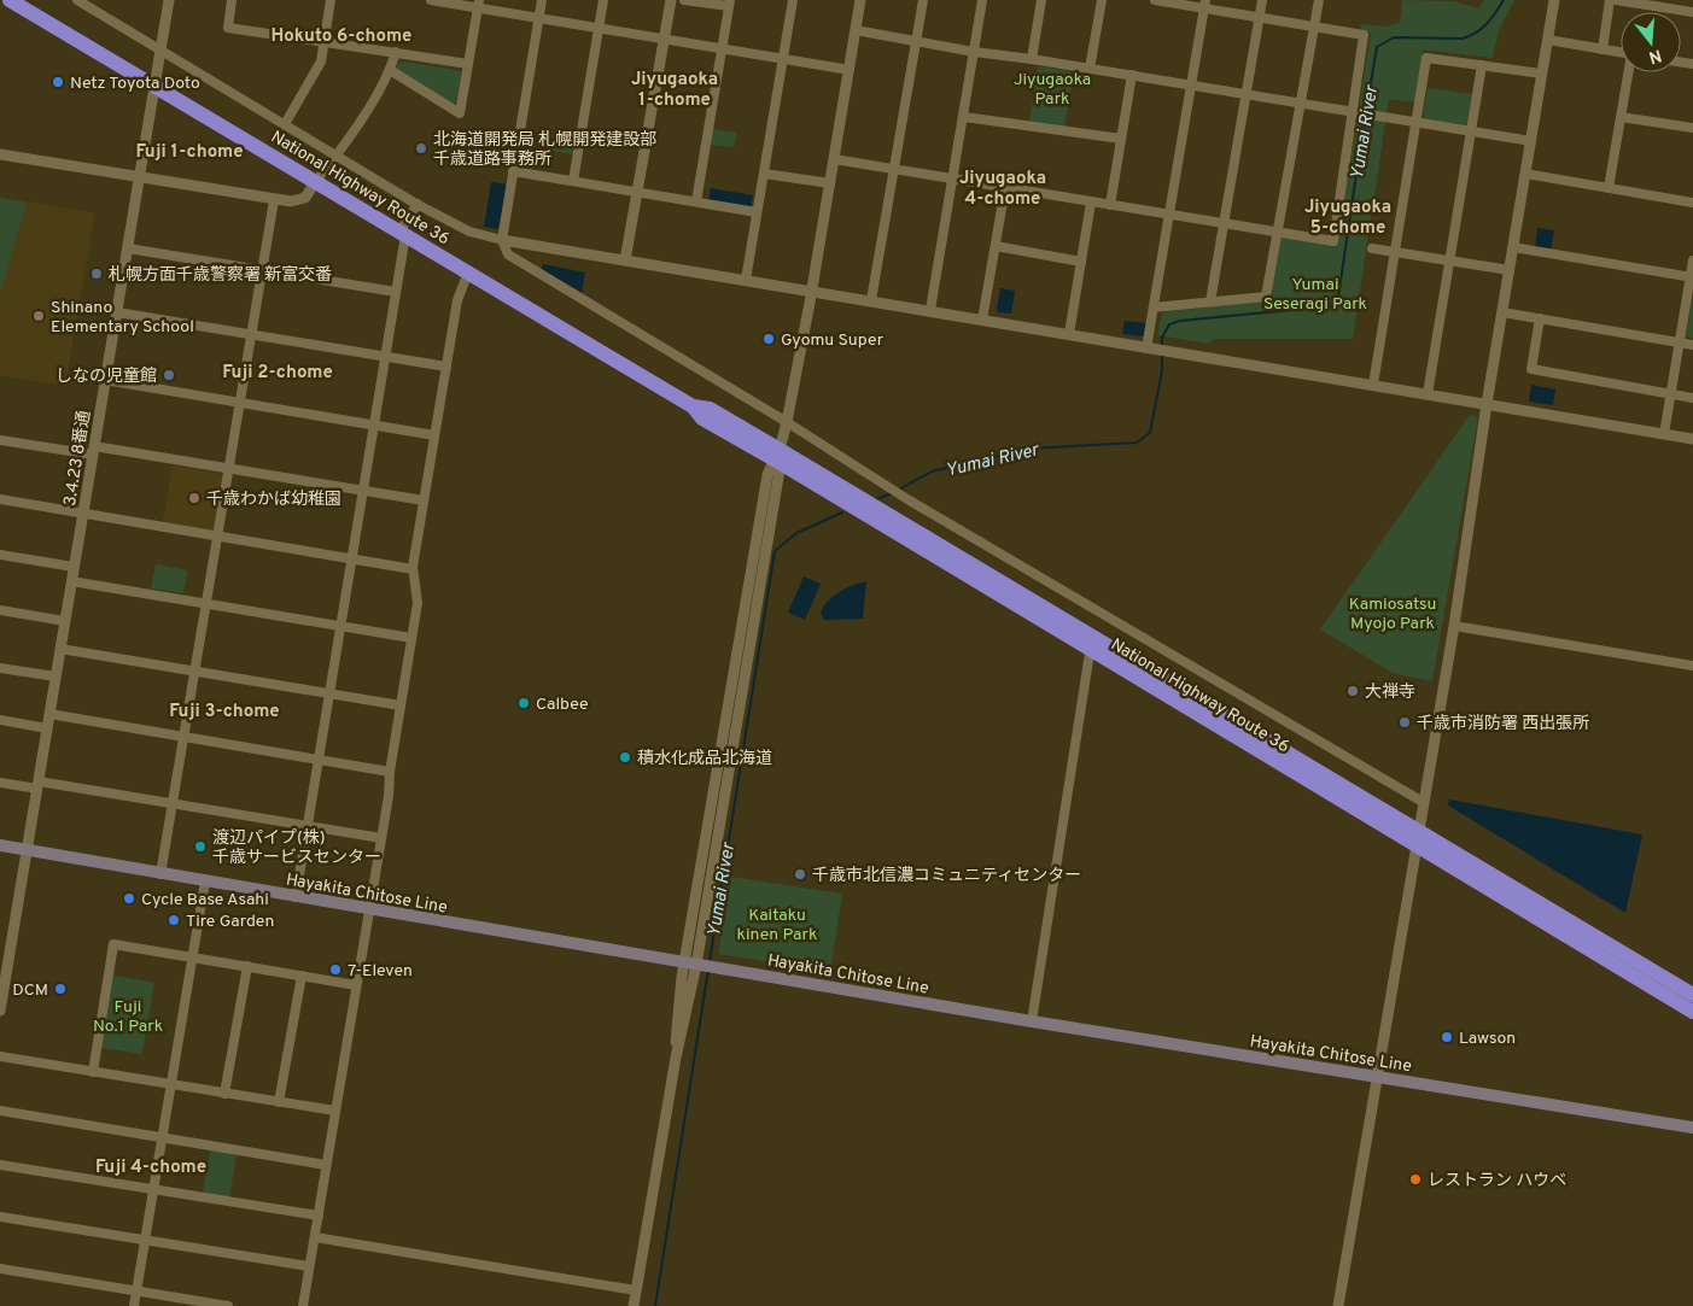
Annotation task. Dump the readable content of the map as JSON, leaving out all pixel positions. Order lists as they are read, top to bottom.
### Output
{
  "streets": {
    "highway": ["National Highway Route 36"],
    "main road": ["Hayakita Chitose Line"],
    "street": ["3.4.23 8番通"]
  },
  "crossings": [
    ["National Highway Route 36", "3.4.23 8番通"],
    ["3.4.23 8番通", "Hayakita Chitose Line"]
  ],
  "districts": [
    "Hokuto 6-chome",
    "Jiyugaoka 1-chome",
    "Fuji 1-chome",
    "Jiyugaoka 4-chome",
    "Jiyugaoka 5-chome",
    "Fuji 2-chome",
    "Fuji 3-chome",
    "Fuji 4-chome"
  ],
  "water": ["Yumai River"],
  "parks": [
    "Jiyugaoka Park",
    "Yumai Seseragi Park",
    "Kamiosatsu Myojo Park",
    "Kaitaku kinen Park",
    "Fuji No.1 Park"
  ],
  "places": [
    "Netz Toyota Doto",
    "北海道開発局 札幌開発建設部 千歳道路事務所",
    "札幌方面千歳警察署 新富交番",
    "Shinano Elementary School",
    "Gyomu Super",
    "しなの児童館",
    "千歳わかば幼稚園",
    "大禅寺",
    "Calbee",
    "千歳市消防署 西出張所",
    "積水化成品北海道",
    "渡辺パイプ(株) 千歳サービスセンター",
    "千歳市北信濃コミュニティセンター",
    "Cycle Base Asahi",
    "Tire Garden",
    "7-Eleven",
    "DCM",
    "Lawson",
    "レストラン ハウベ"
  ],
  "north": "bottom"
}
